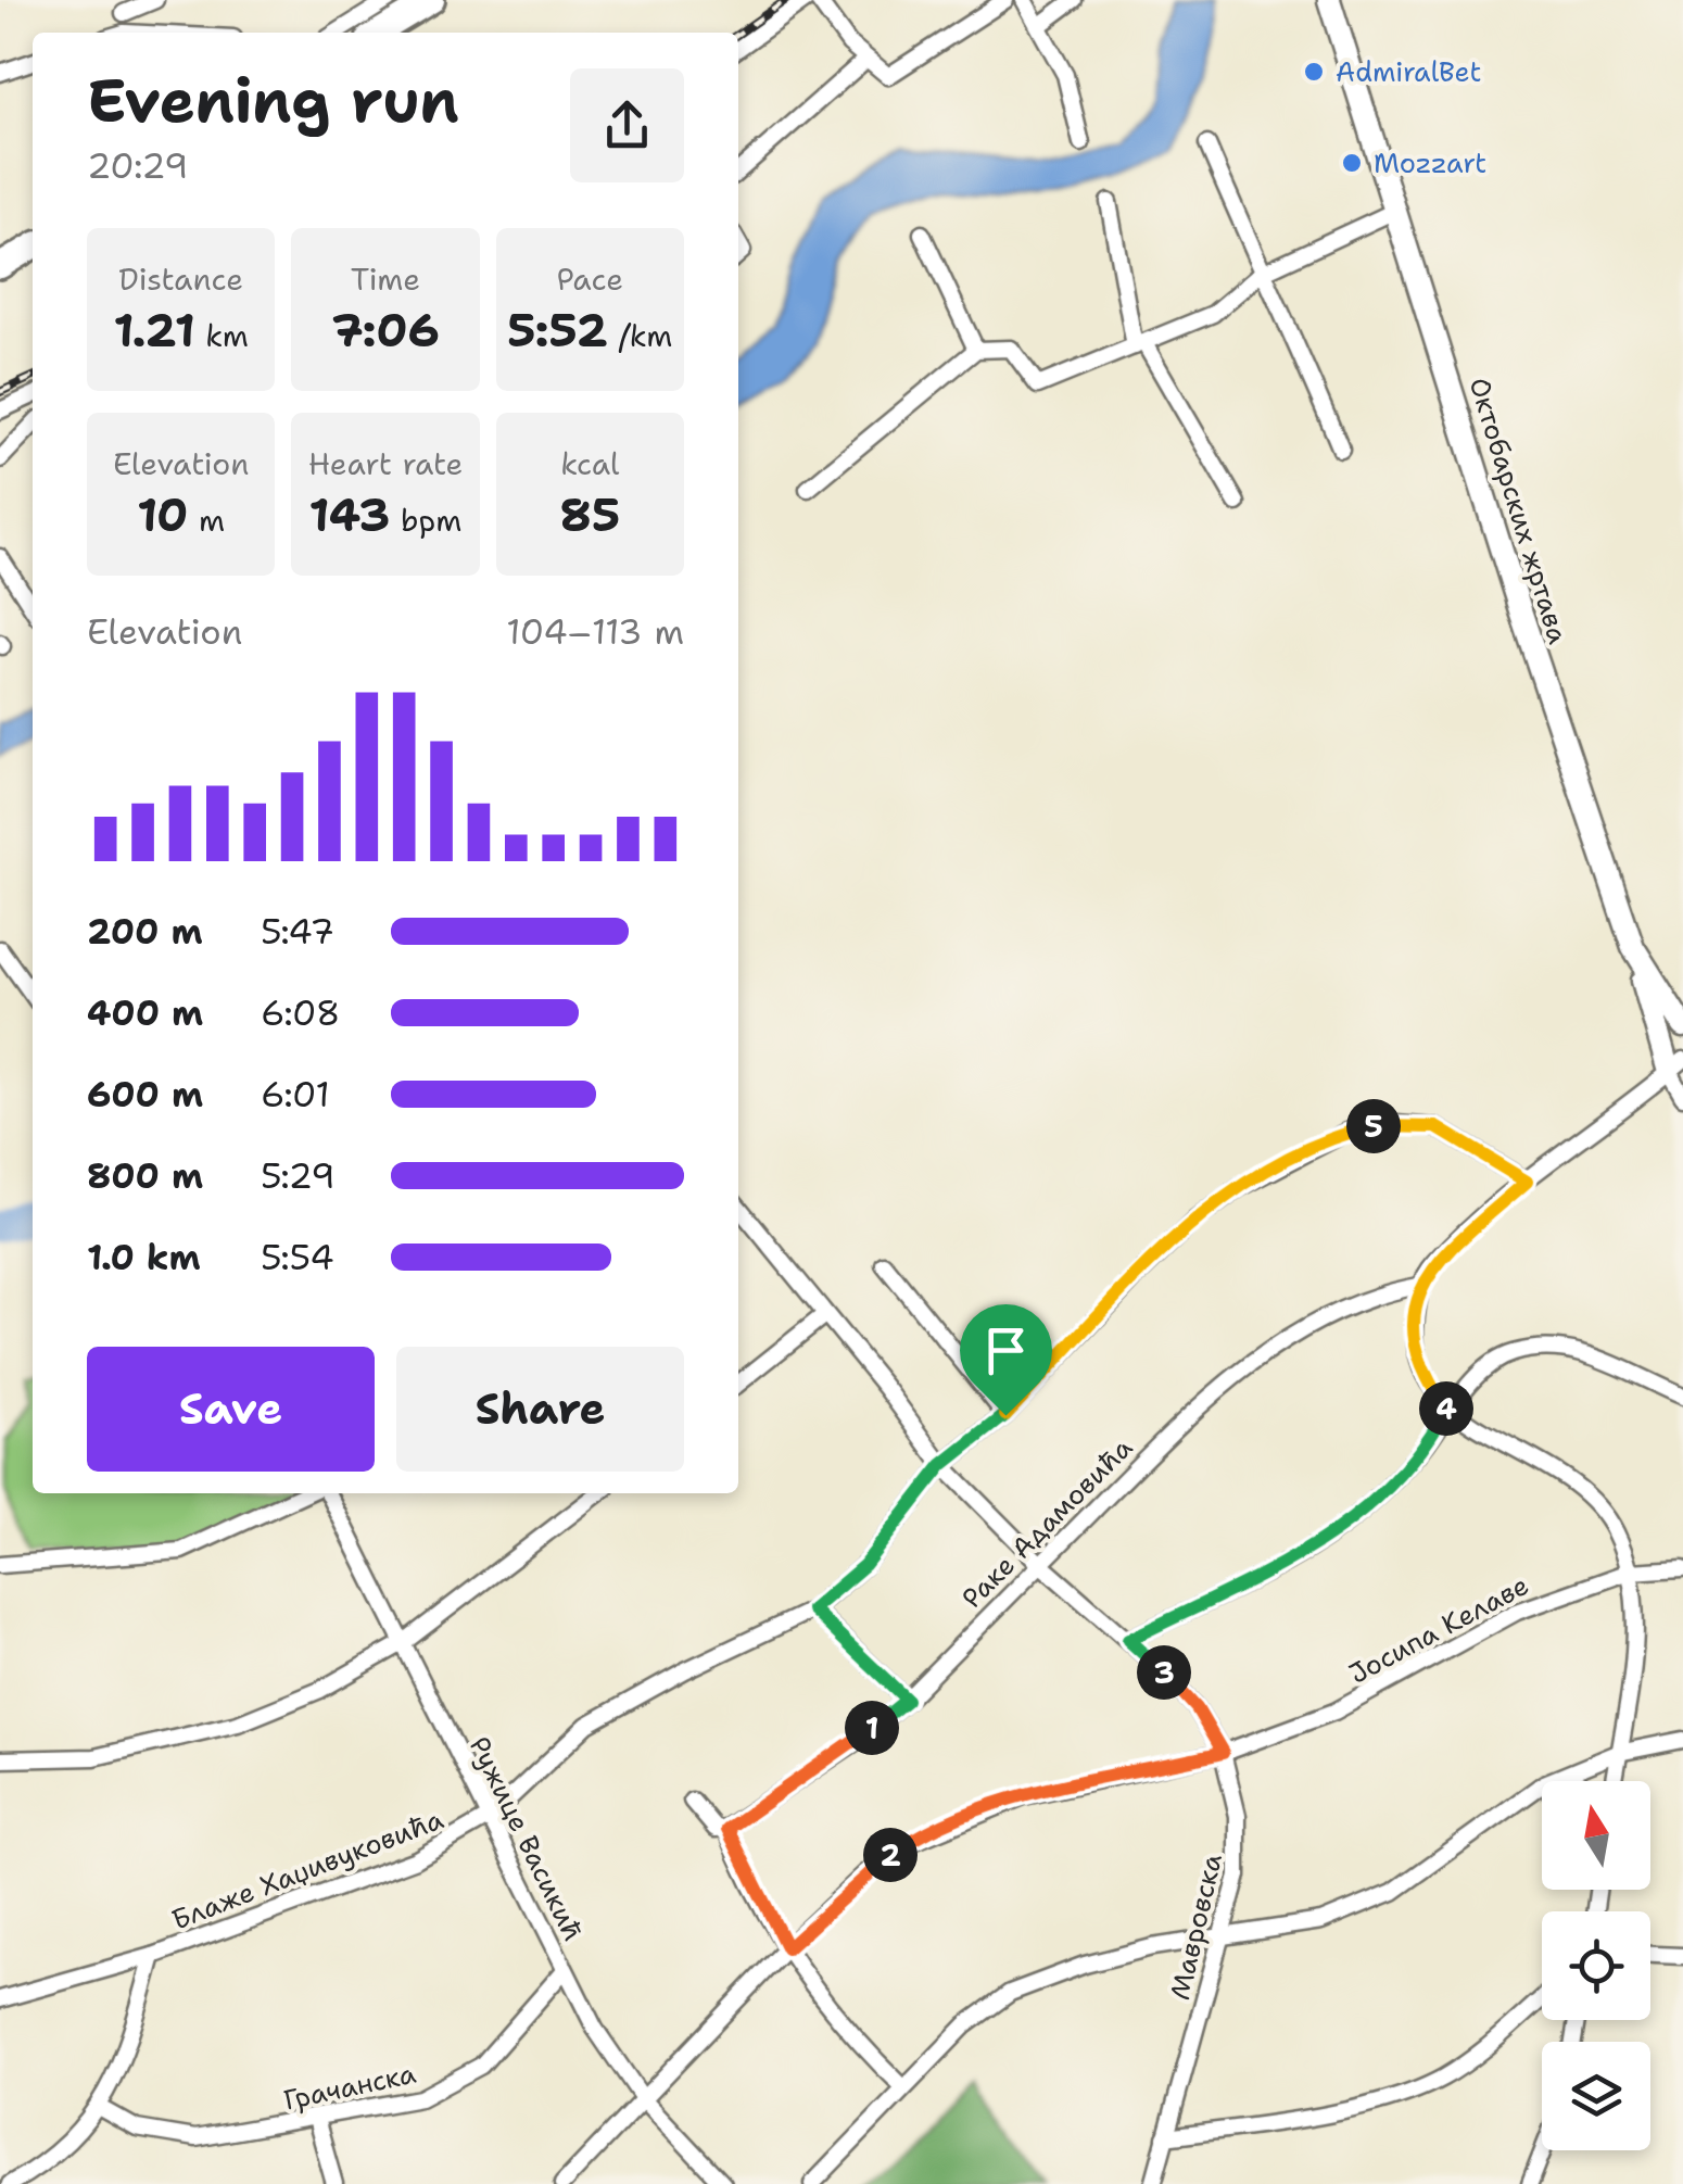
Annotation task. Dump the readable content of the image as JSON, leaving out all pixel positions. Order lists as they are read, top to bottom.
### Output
{
  "streets": {
    "street": [
      "Октобарских жртава",
      "Раке Адамовића",
      "Јосипа Келаве",
      "Ружице Васикић",
      "Блаже Хаџивуковића",
      "Мавровска",
      "Грачанска"
    ]
  },
  "crossings": [
    ["Раке Адамовића", "Мавровска"],
    ["Јосипа Келаве", "Ружице Васикић"],
    ["Јосипа Келаве", "Мавровска"],
    ["Ружице Васикић", "Блаже Хаџивуковића"],
    ["Ружице Васикић", "Грачанска"],
    ["Блаже Хаџивуковића", "Мавровска"],
    ["Блаже Хаџивуковића", "Грачанска"]
  ],
  "places": ["AdmiralBet", "Mozzart"],
  "north": "top",
  "page": {
    "heading": ["Evening run", "20:29"],
    "stats": [
      ["Distance", "1.21 km"],
      ["Time", "7:06"],
      ["Pace", "5:52 /km"],
      ["Elevation", "10 m"],
      ["Heart rate", "143 bpm"],
      ["kcal", "85"]
    ],
    "chart": ["Elevation", "104–113 m"],
    "list": [
      {
        "name": "200 m",
        "note": "5:47"
      },
      {
        "name": "400 m",
        "note": "6:08"
      },
      {
        "name": "600 m",
        "note": "6:01"
      },
      {
        "name": "800 m",
        "note": "5:29"
      },
      {
        "name": "1.0 km",
        "note": "5:54"
      }
    ],
    "pins": [
      "5",
      "4",
      "3",
      "1",
      "2"
    ],
    "buttons": ["Save", "Share"]
  }
}
